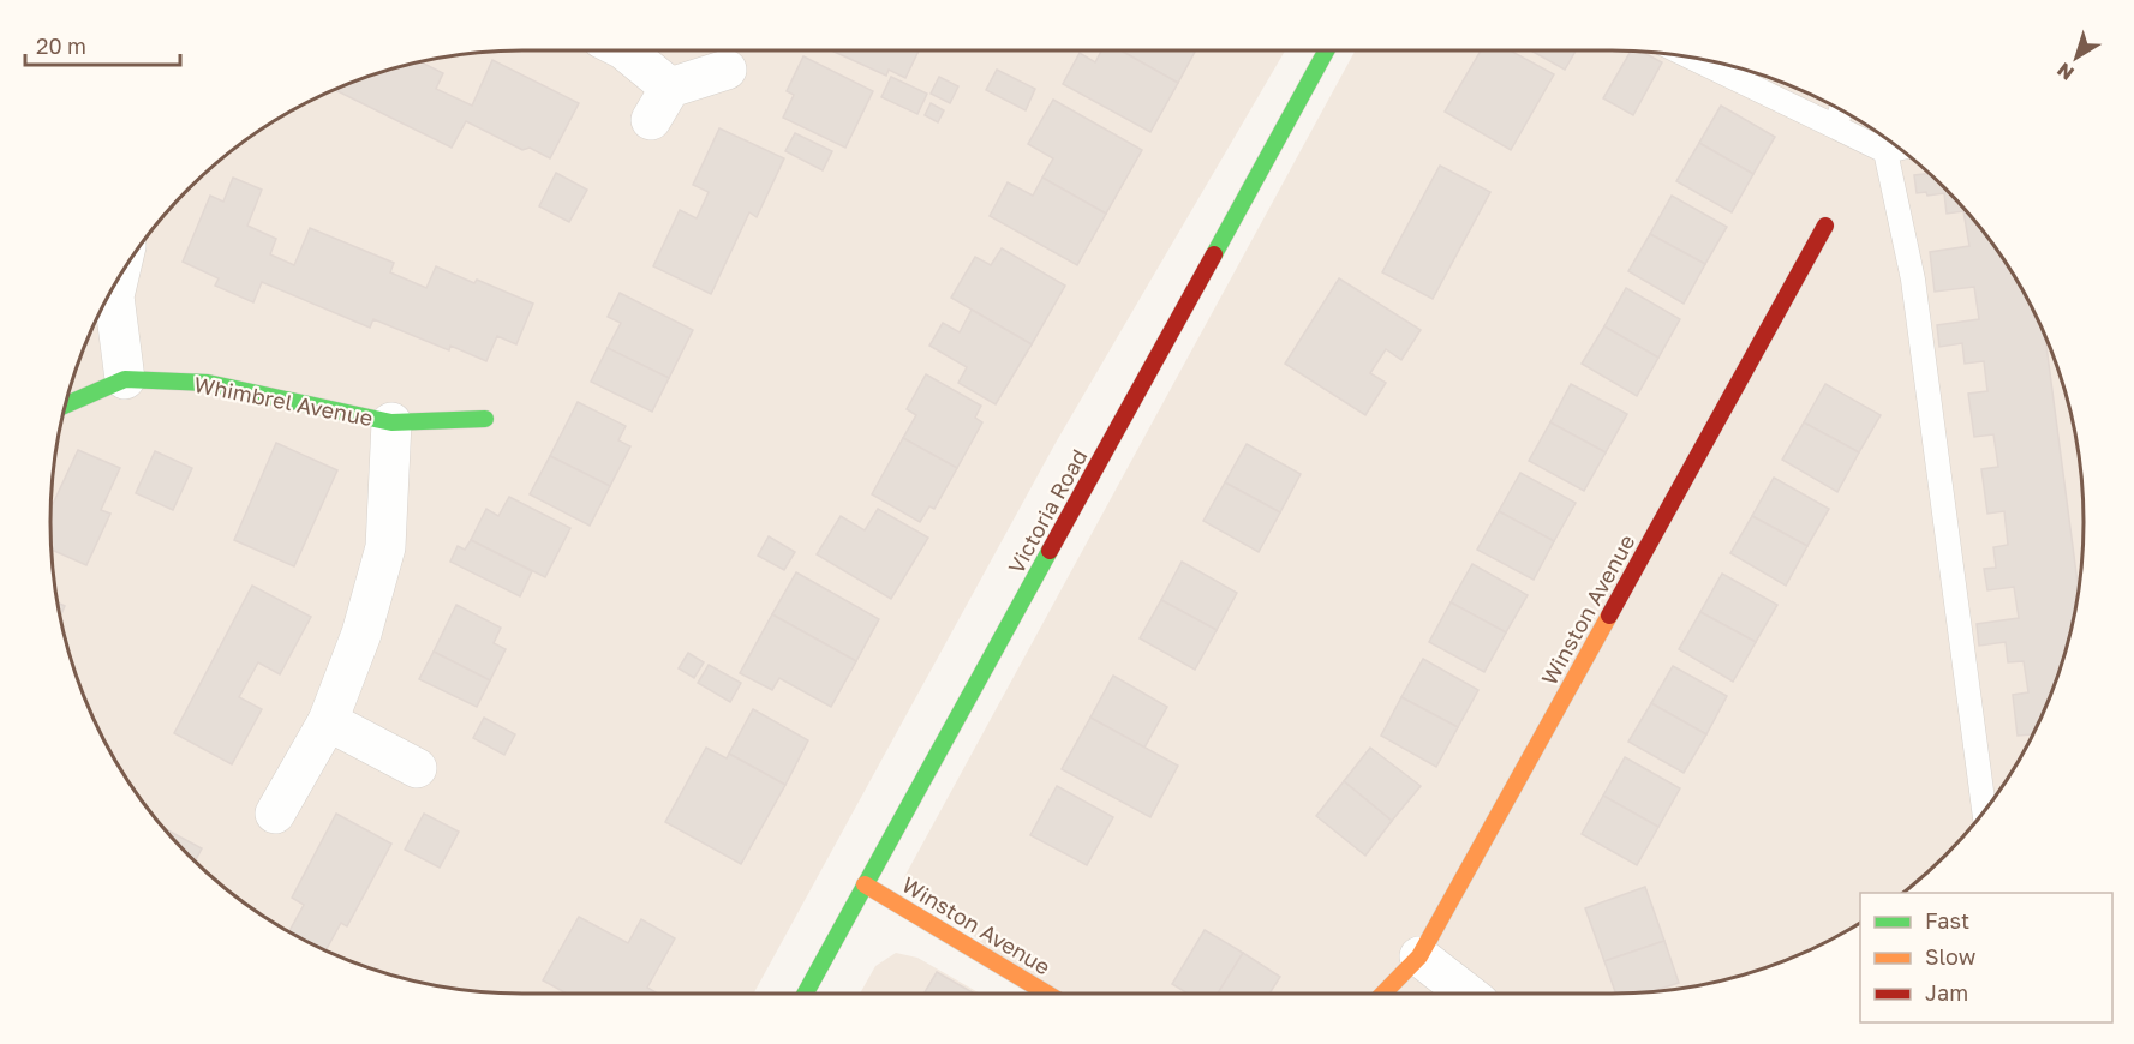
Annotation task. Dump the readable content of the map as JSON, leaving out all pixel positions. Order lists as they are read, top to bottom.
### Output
{
  "streets": {
    "street": ["Whimbrel Avenue", "Victoria Road", "Winston Avenue"]
  },
  "crossings": [
    ["Victoria Road", "Winston Avenue"]
  ],
  "legend": ["Fast", "Slow", "Jam"],
  "scale_bar": "20 m",
  "north": "bottom left"
}
